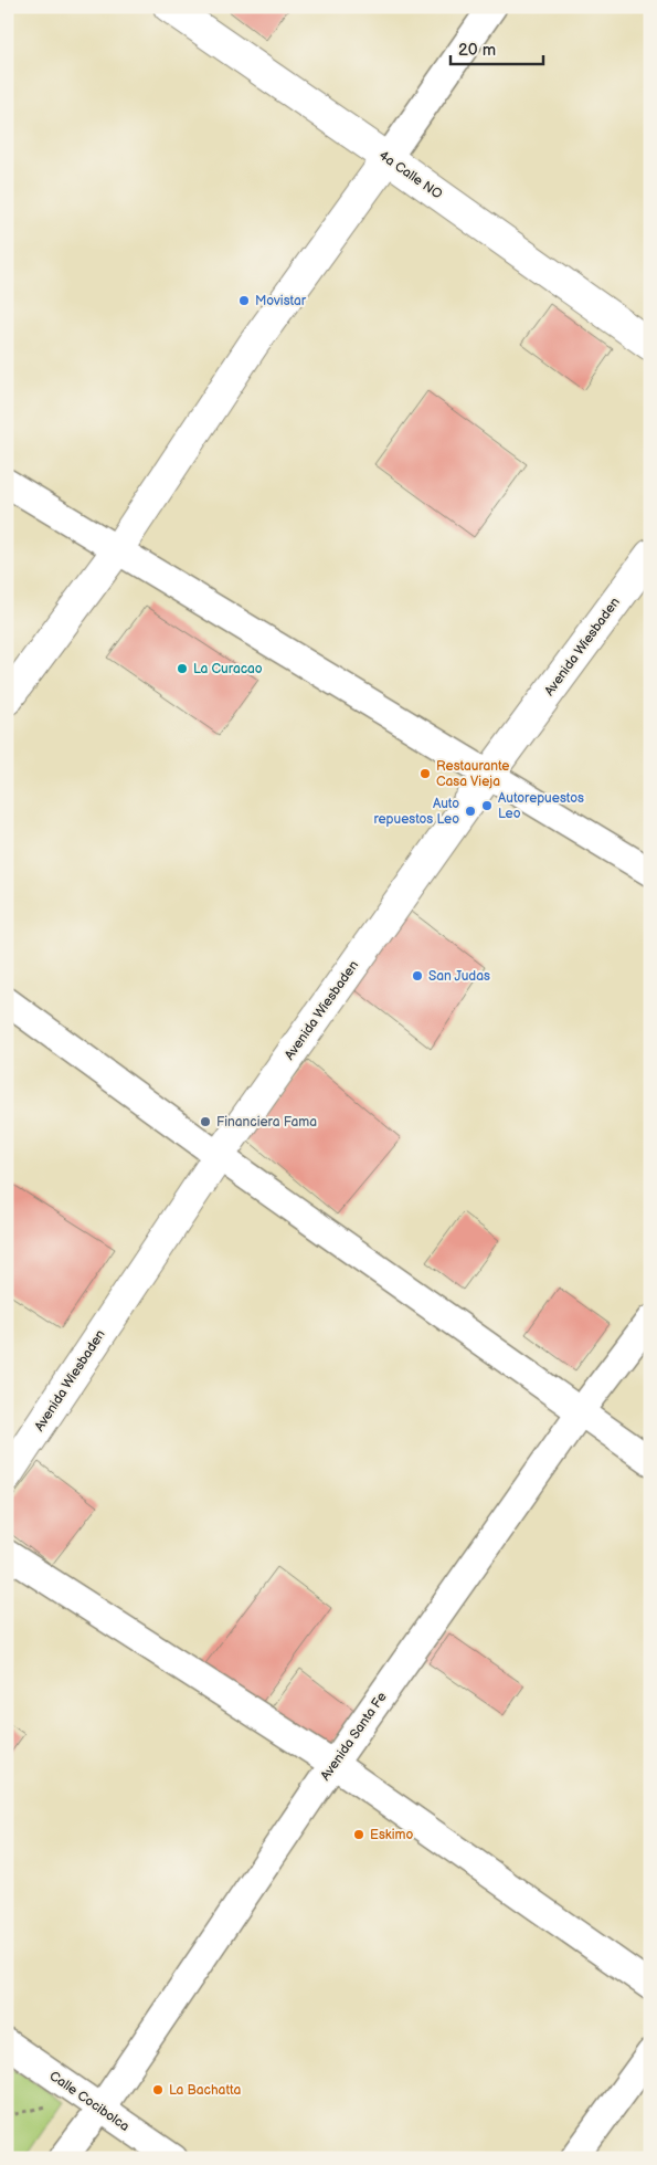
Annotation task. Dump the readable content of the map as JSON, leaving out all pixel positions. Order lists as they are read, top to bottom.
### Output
{
  "streets": {
    "street": [
      "4a Calle NO",
      "Avenida Wiesbaden",
      "Avenida Santa Fe",
      "Calle Cocibolca"
    ]
  },
  "crossings": [
    ["Avenida Santa Fe", "Calle Cocibolca"]
  ],
  "places": [
    "Movistar",
    "La Curacao",
    "Restaurante Casa Vieja",
    "Autorepuestos Leo",
    "Auto repuestos Leo",
    "San Judas",
    "Financiera Fama",
    "Eskimo",
    "La Bachatta"
  ],
  "scale_bar": "20 m"
}
